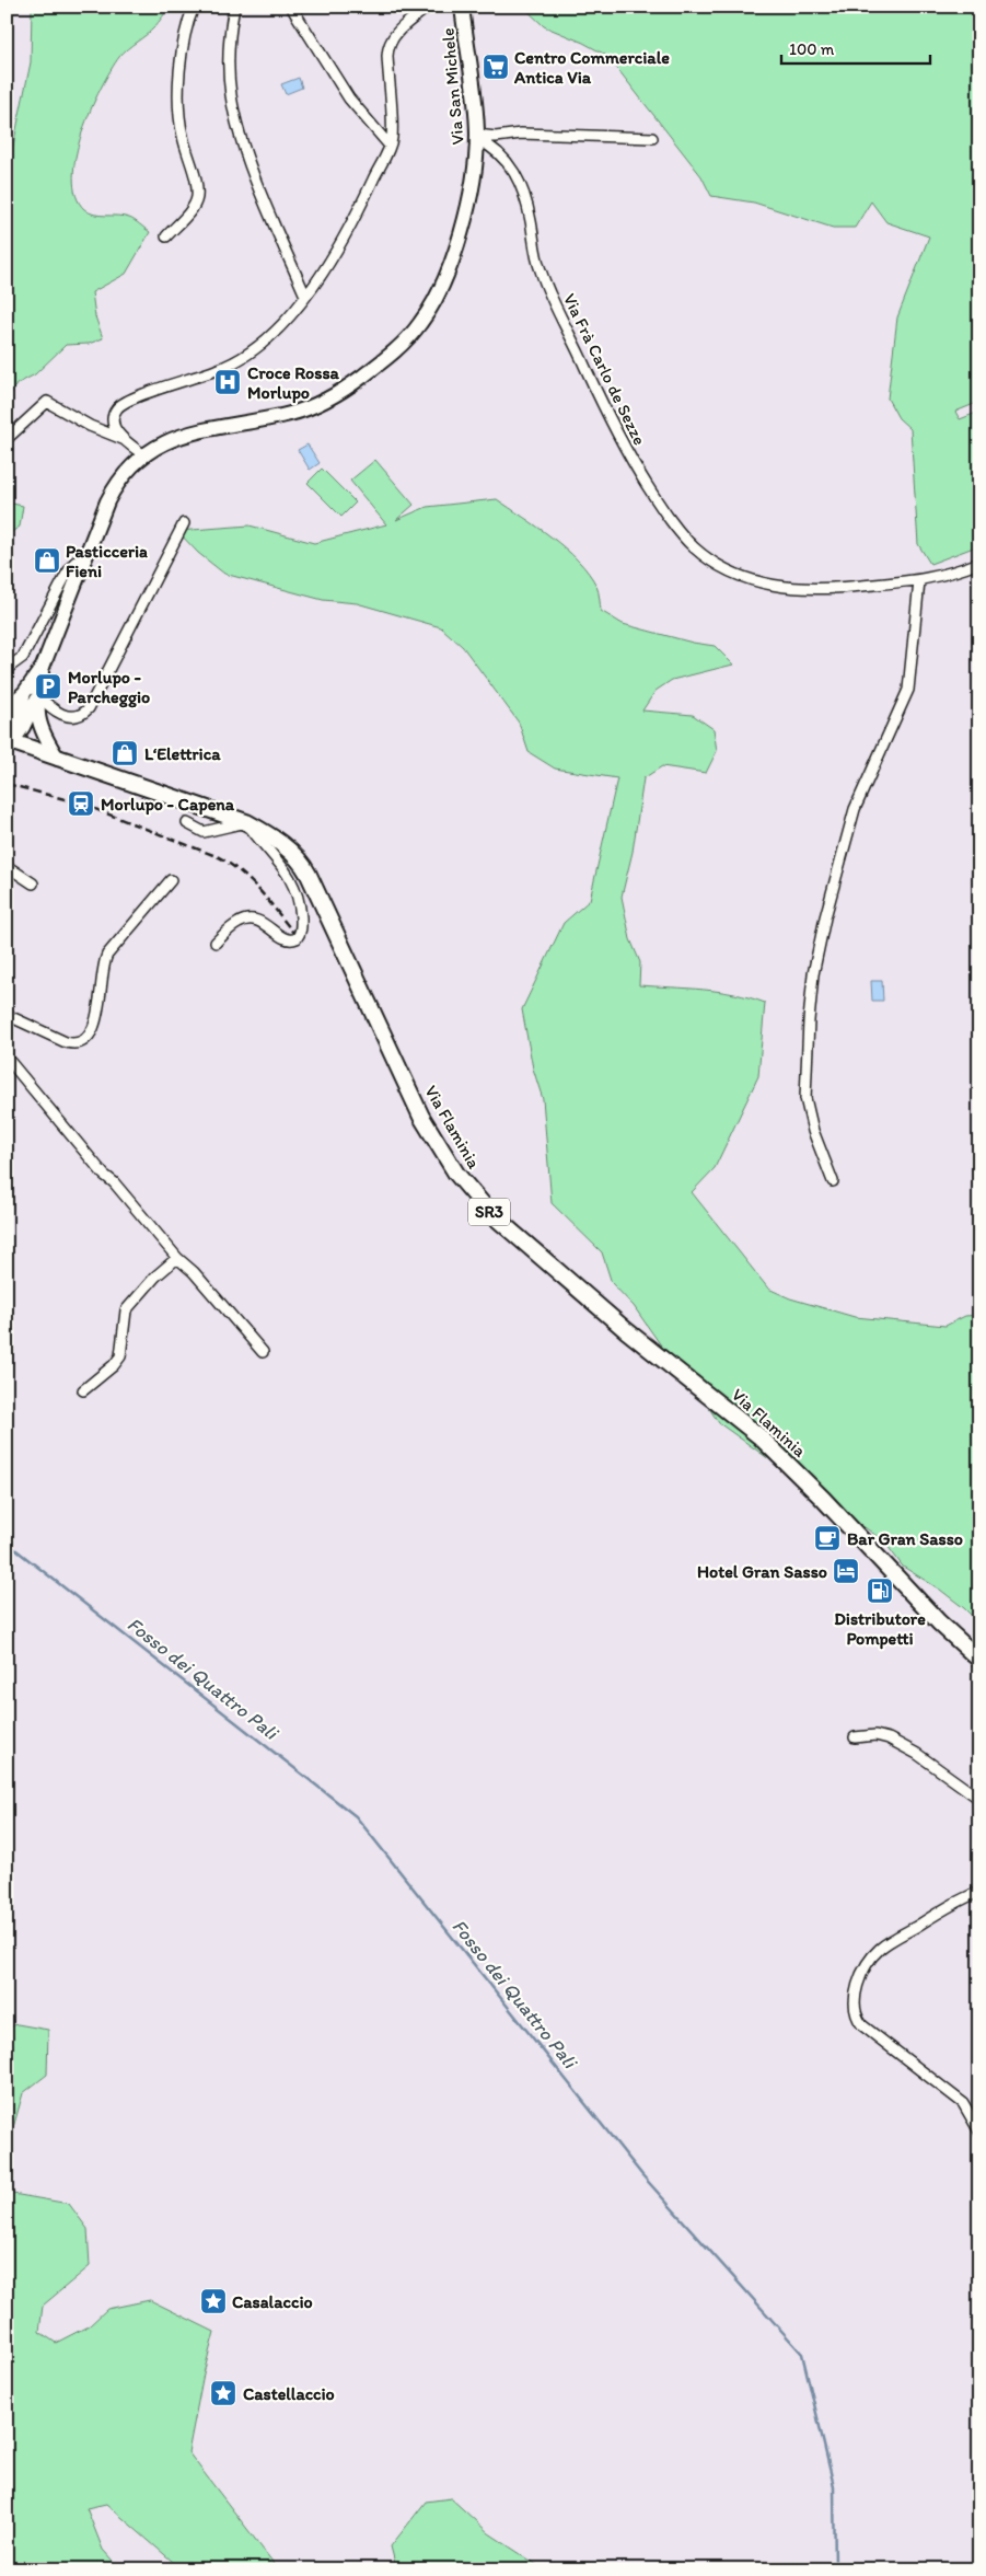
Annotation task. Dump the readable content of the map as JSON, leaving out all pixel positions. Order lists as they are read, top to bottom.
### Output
{
  "streets": {
    "main road": ["Via San Michele", "Via Flaminia", "SR3"],
    "street": ["Via Frà Carlo de Sezze"]
  },
  "crossings": [
    ["Via San Michele", "Via Frà Carlo de Sezze"]
  ],
  "water": ["Fosso dei Quattro Pali"],
  "places": {
    "supermarket": ["Centro Commerciale Antica Via"],
    "hospital": ["Croce Rossa Morlupo"],
    "shop": ["Pasticceria Fieni", "L‘Elettrica"],
    "parking": ["Morlupo - Parcheggio"],
    "station": ["Morlupo - Capena"],
    "cafe": ["Bar Gran Sasso"],
    "hotel": ["Hotel Gran Sasso"],
    "fuel station": ["Distributore Pompetti"],
    "place": ["Casalaccio", "Castellaccio"]
  },
  "scale_bar": "100 m"
}
